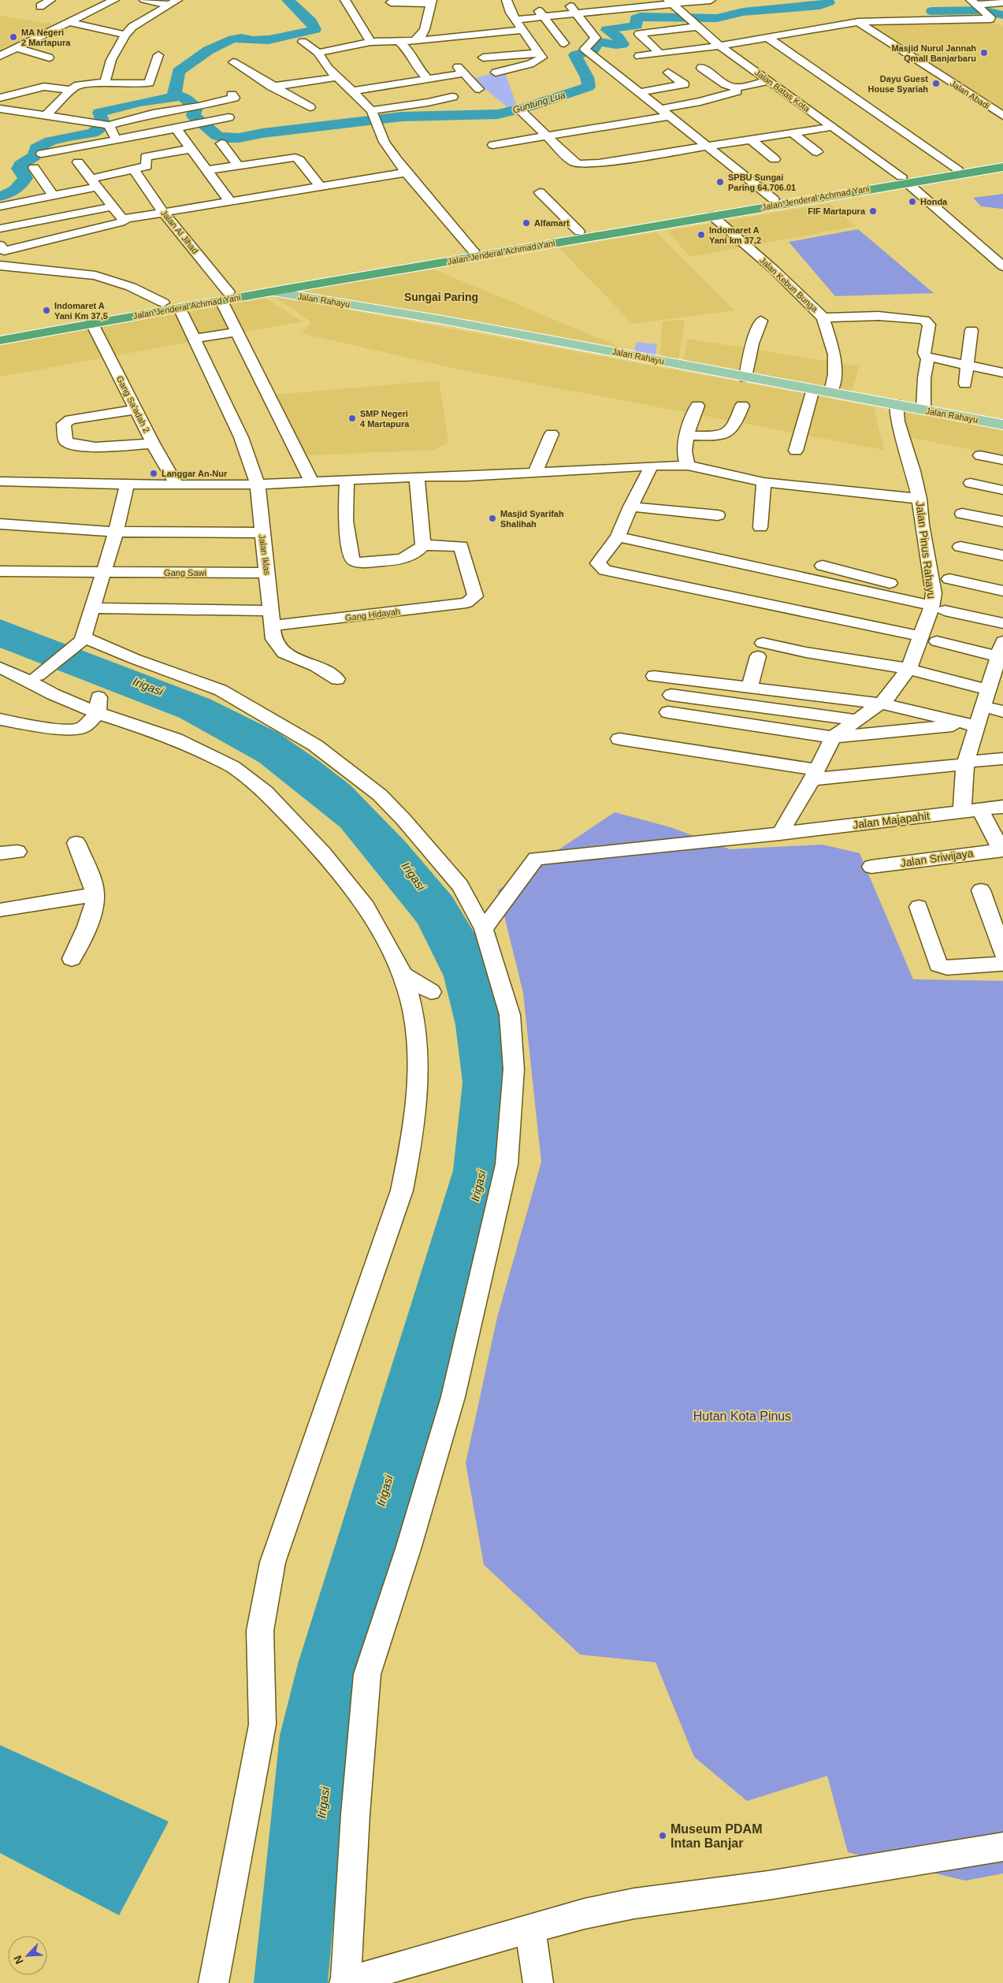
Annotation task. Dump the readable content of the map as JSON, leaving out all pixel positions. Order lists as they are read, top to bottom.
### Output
{
  "streets": {
    "highway": ["Jalan Jenderal Achmad Yani"],
    "main road": ["Jalan Rahayu"],
    "street": [
      "Jalan Batas Kota",
      "Jalan Abadi",
      "Jalan Al Jihad",
      "Jalan Kebun Bunga",
      "Gang Sa'adah 2",
      "Jalan Pinus Rahayu",
      "Jalan Iklas",
      "Gang Sawi",
      "Gang Hidayah",
      "Jalan Majapahit",
      "Jalan Sriwijaya"
    ]
  },
  "crossings": [
    ["Jalan Batas Kota", "Jalan Jenderal Achmad Yani"],
    ["Jalan Jenderal Achmad Yani", "Jalan Al Jihad"],
    ["Jalan Jenderal Achmad Yani", "Jalan Kebun Bunga"],
    ["Jalan Jenderal Achmad Yani", "Jalan Rahayu"],
    ["Jalan Jenderal Achmad Yani", "Gang Sa'adah 2"],
    ["Jalan Jenderal Achmad Yani", "Jalan Iklas"],
    ["Jalan Kebun Bunga", "Jalan Rahayu"],
    ["Jalan Rahayu", "Jalan Pinus Rahayu"],
    ["Jalan Pinus Rahayu", "Jalan Majapahit"],
    ["Jalan Iklas", "Gang Sawi"],
    ["Jalan Iklas", "Gang Hidayah"]
  ],
  "districts": ["Sungai Paring"],
  "water": ["Guntung Lua", "Irigasi"],
  "parks": ["Hutan Kota Pinus"],
  "places": [
    "MA Negeri 2 Martapura",
    "Masjid Nurul Jannah Qmall Banjarbaru",
    "Dayu Guest House Syariah",
    "SPBU Sungai Paring 64.706.01",
    "Honda",
    "FIF Martapura",
    "Alfamart",
    "Indomaret A Yani km 37,2",
    "Indomaret A Yani Km 37,5",
    "SMP Negeri 4 Martapura",
    "Langgar An-Nur",
    "Masjid Syarifah Shalihah",
    "Museum PDAM Intan Banjar"
  ],
  "north": "bottom left"
}
